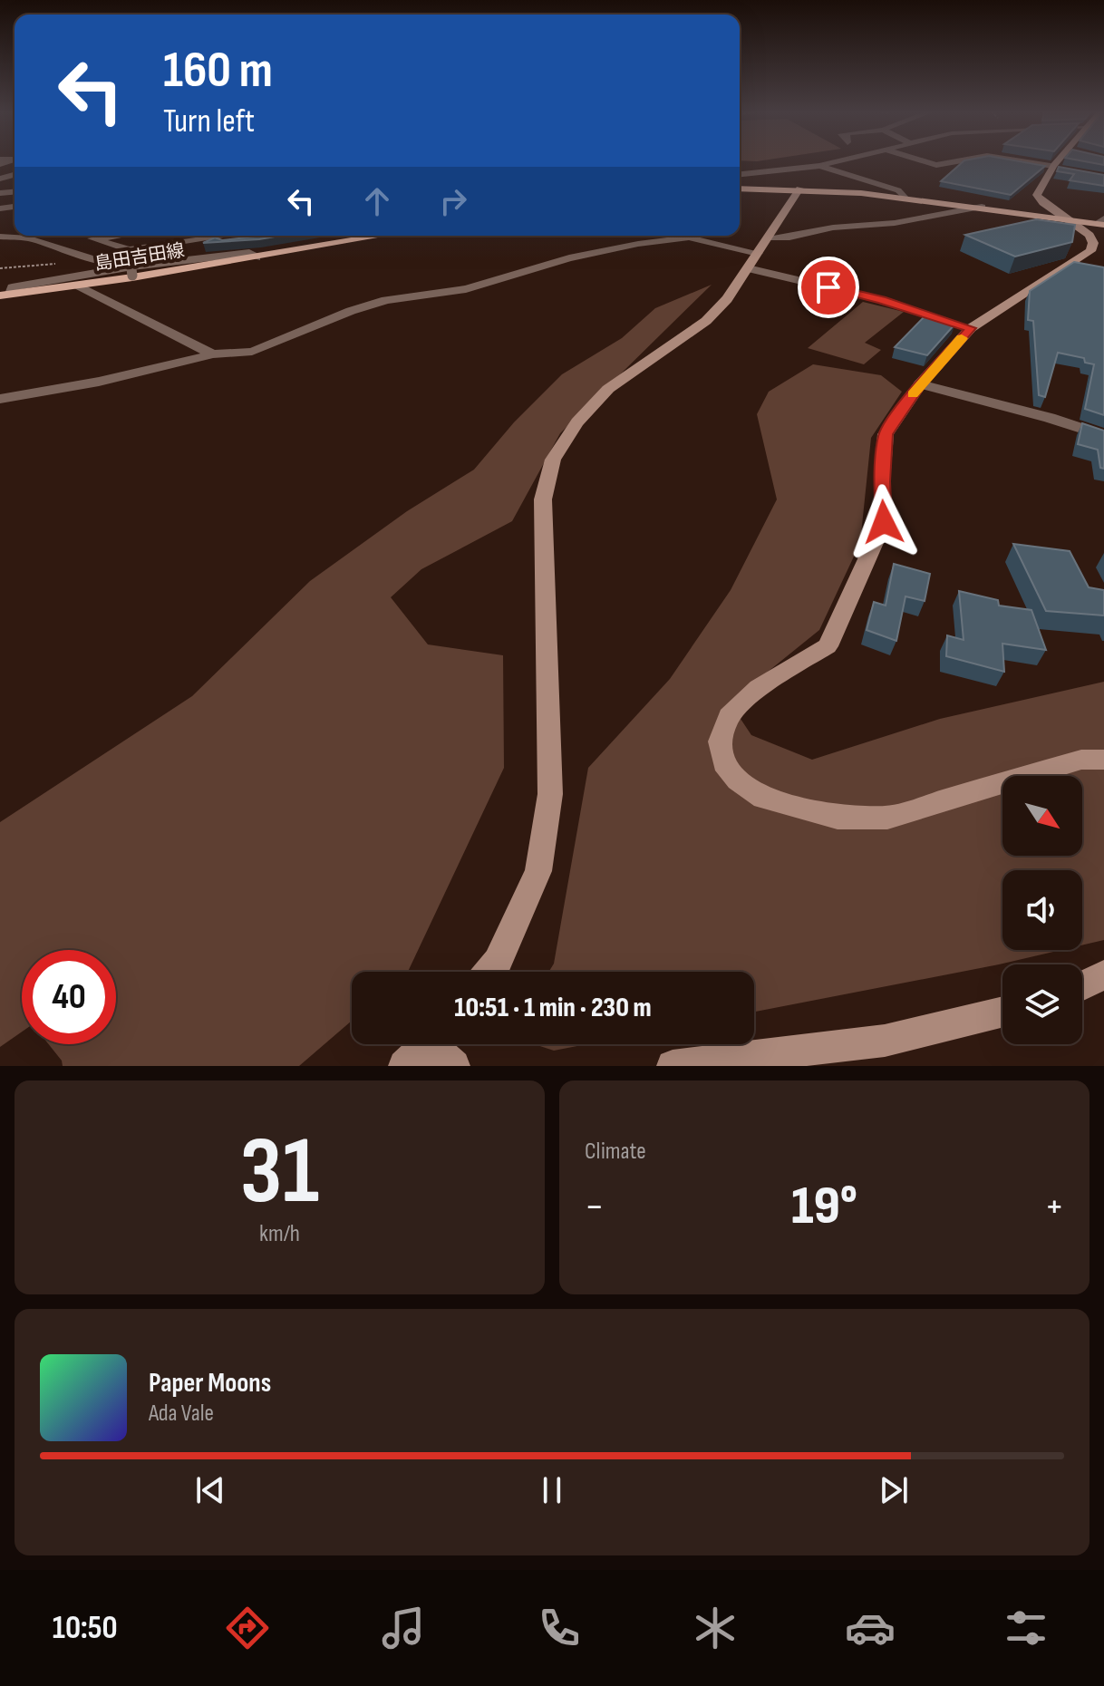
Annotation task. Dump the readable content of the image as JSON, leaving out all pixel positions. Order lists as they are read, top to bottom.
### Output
{
  "streets": {
    "main road": ["島田吉田線"]
  },
  "north": "bottom right",
  "page": {
    "turn": ["160 m", "Turn left"],
    "limit": "40",
    "trip": "10:51 · 1 min · 230 m",
    "tile": [
      ["31", "km/h"],
      "Climate"
    ],
    "heat": ["−", "19°", "+"],
    "song": ["Paper Moons", "Ada Vale"],
    "tabs": "10:50"
  }
}
